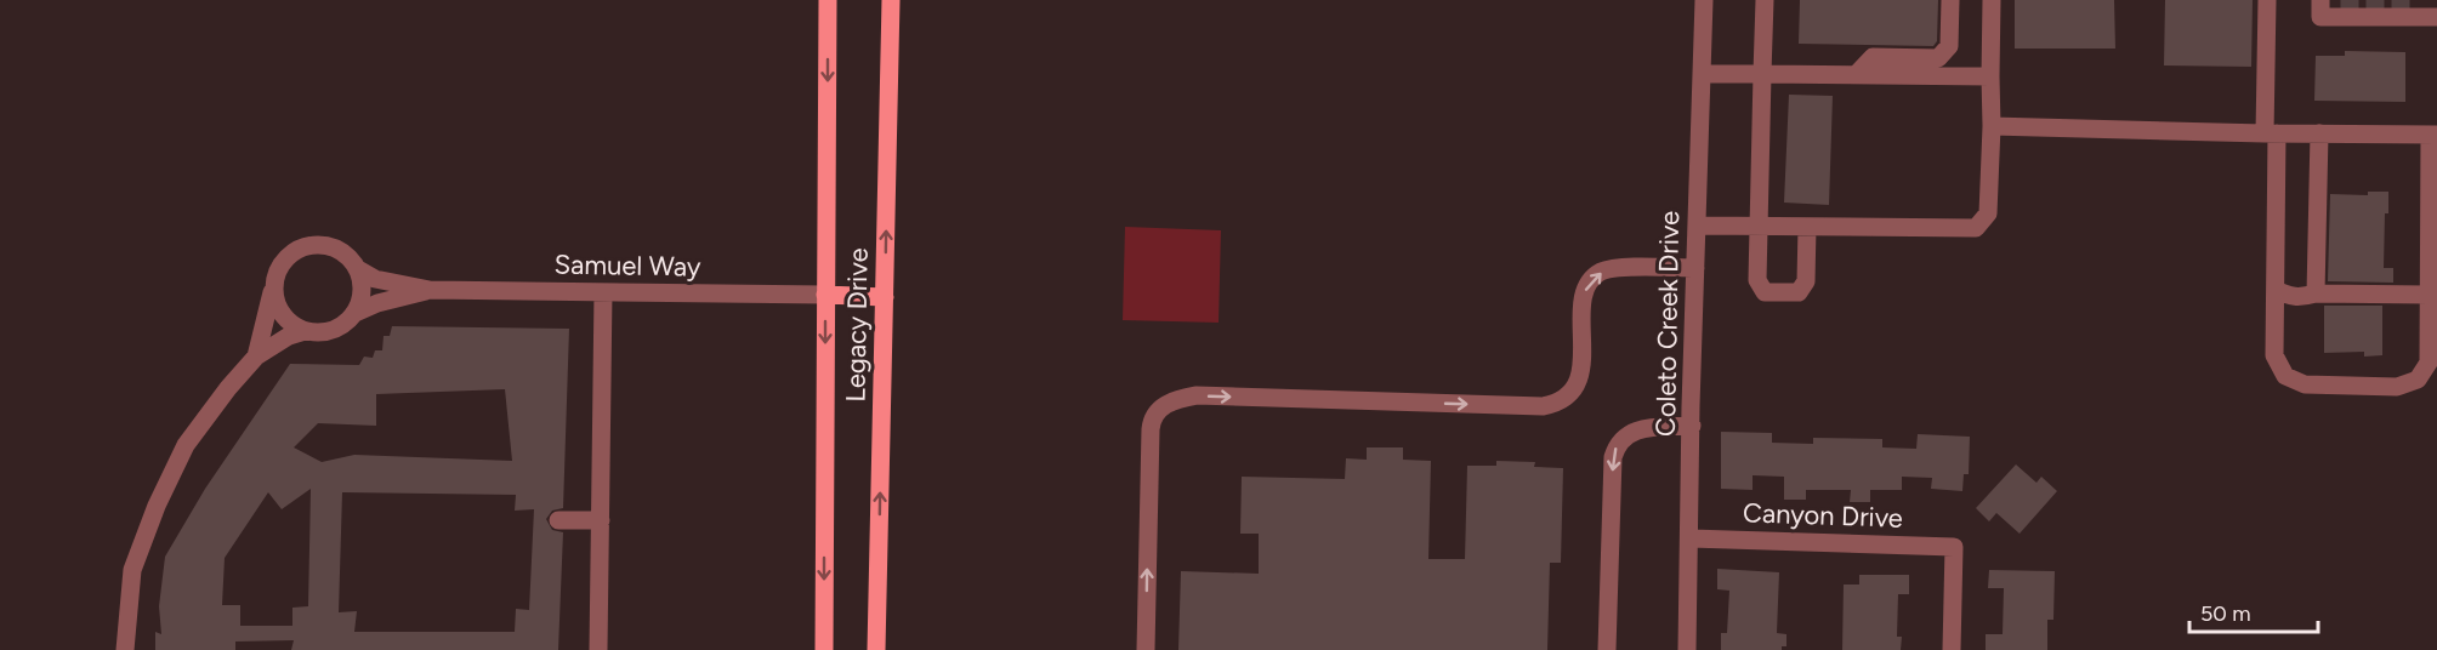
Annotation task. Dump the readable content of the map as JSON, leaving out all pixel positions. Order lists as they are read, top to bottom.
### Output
{
  "streets": {
    "main road": ["Legacy Drive"],
    "street": ["Samuel Way", "Coleto Creek Drive", "Canyon Drive"]
  },
  "crossings": [
    ["Samuel Way", "Legacy Drive"],
    ["Coleto Creek Drive", "Canyon Drive"]
  ],
  "scale_bar": "50 m"
}
